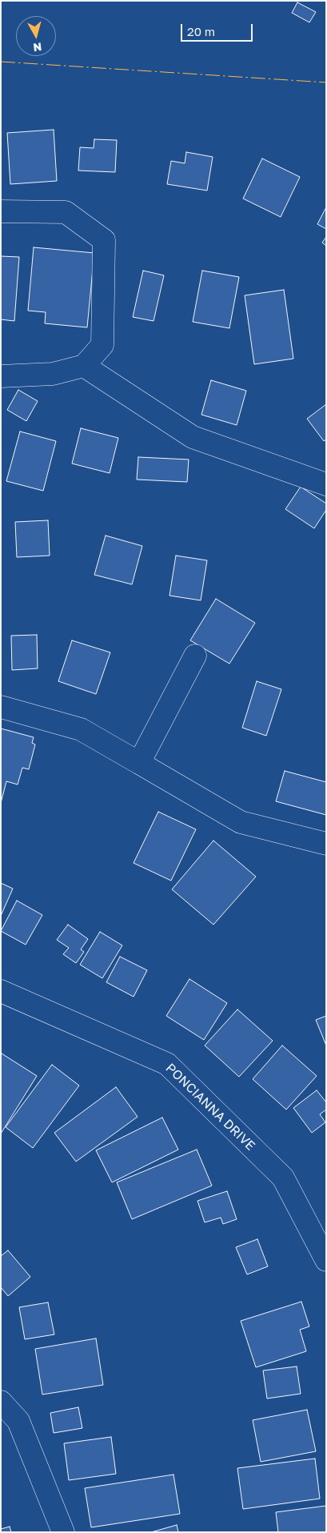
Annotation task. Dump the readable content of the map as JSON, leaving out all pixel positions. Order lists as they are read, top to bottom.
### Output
{
  "streets": {
    "street": ["PONCIANNA DRIVE"]
  },
  "scale_bar": "20 m",
  "north": "bottom"
}
